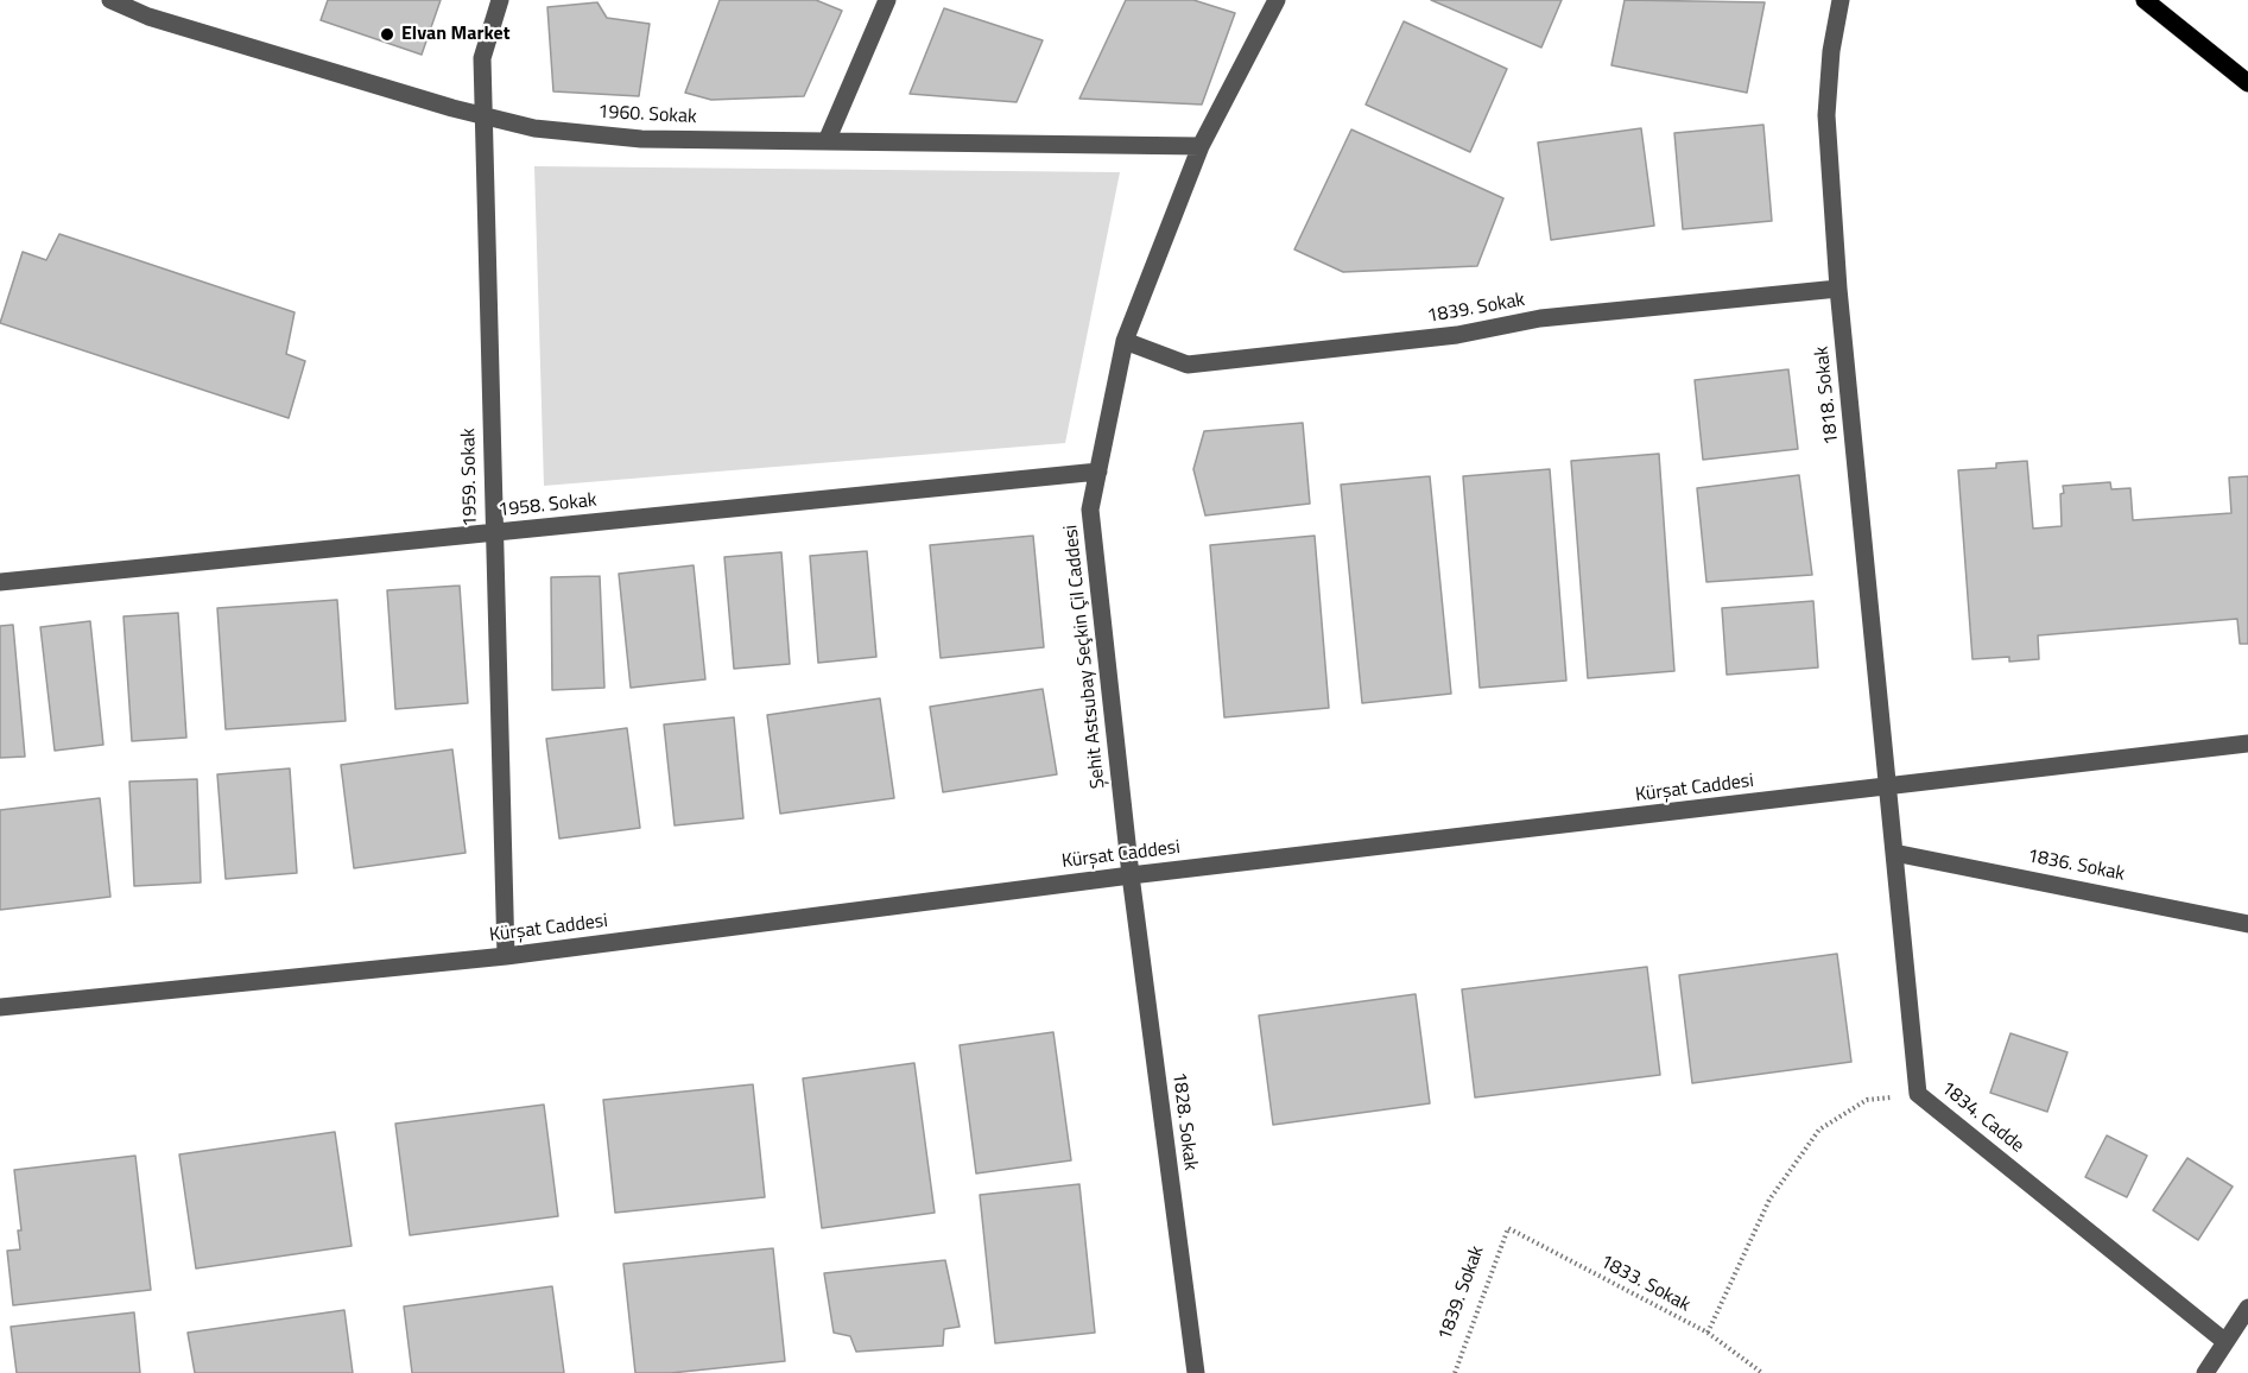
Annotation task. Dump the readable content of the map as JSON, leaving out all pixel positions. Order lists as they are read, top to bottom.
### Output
{
  "streets": {
    "street": [
      "1960. Sokak",
      "1839. Sokak",
      "1818. Sokak",
      "1959. Sokak",
      "1958. Sokak",
      "Şehit Astsubay Seçkin Çil Caddesi",
      "Kürşat Caddesi",
      "1836. Sokak",
      "1834. Cadde",
      "1828. Sokak"
    ],
    "path": ["1833. Sokak"]
  },
  "crossings": [
    ["1960. Sokak", "1959. Sokak"],
    ["1960. Sokak", "Şehit Astsubay Seçkin Çil Caddesi"],
    ["1839. Sokak", "1818. Sokak"],
    ["1839. Sokak", "Şehit Astsubay Seçkin Çil Caddesi"],
    ["1839. Sokak", "1833. Sokak"],
    ["1818. Sokak", "Kürşat Caddesi"],
    ["1818. Sokak", "1834. Cadde"],
    ["1959. Sokak", "1958. Sokak"],
    ["1959. Sokak", "Kürşat Caddesi"],
    ["1958. Sokak", "Şehit Astsubay Seçkin Çil Caddesi"],
    ["Şehit Astsubay Seçkin Çil Caddesi", "Kürşat Caddesi"],
    ["Şehit Astsubay Seçkin Çil Caddesi", "1828. Sokak"],
    ["Kürşat Caddesi", "1834. Cadde"],
    ["Kürşat Caddesi", "1828. Sokak"],
    ["1836. Sokak", "1834. Cadde"]
  ],
  "places": ["Elvan Market"]
}
